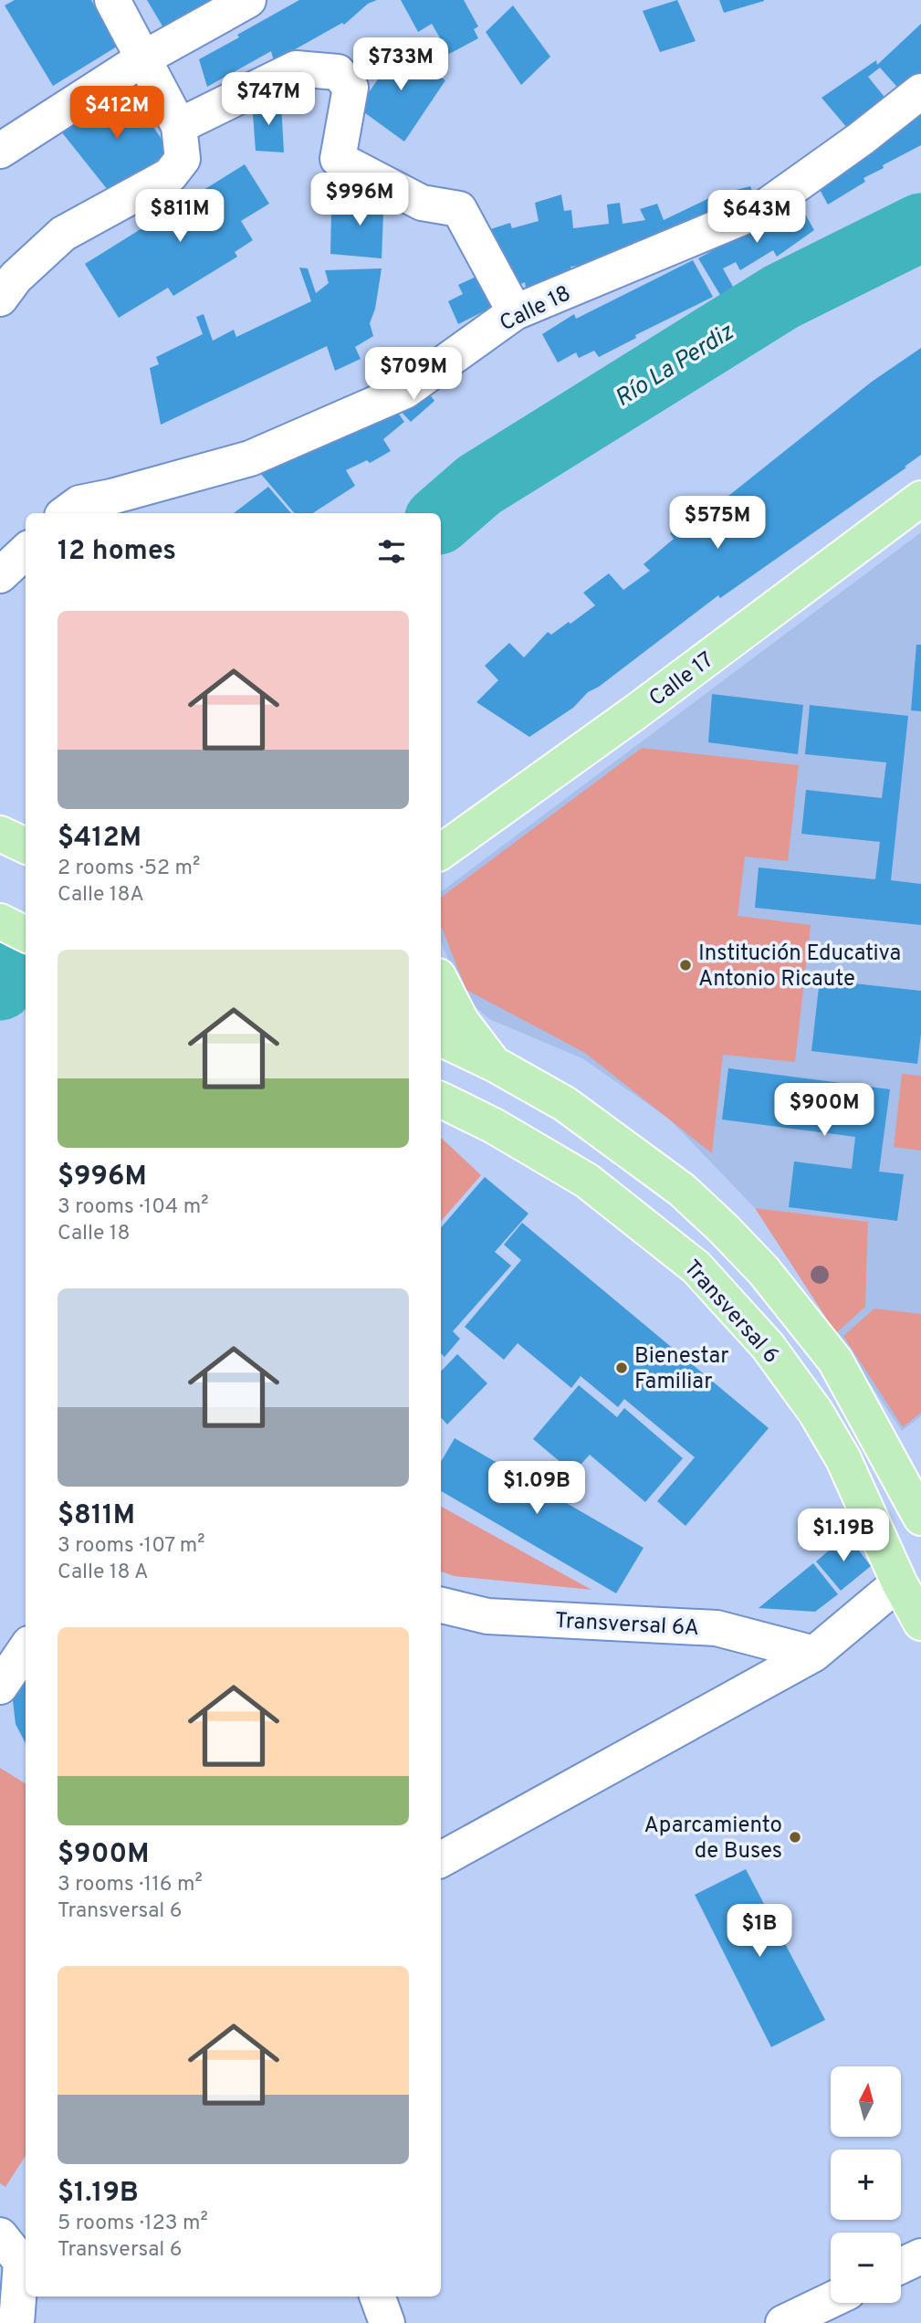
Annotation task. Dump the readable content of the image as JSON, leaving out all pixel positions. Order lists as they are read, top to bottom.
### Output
{
  "streets": {
    "main road": ["Calle 17", "Transversal 6"],
    "street": ["Calle 18", "Transversal 6A"]
  },
  "water": ["Río La Perdiz"],
  "places": ["Institución Educativa Antonio Ricaute", "Bienestar Familiar", "Aparcamiento de Buses"],
  "north": "top",
  "page": {
    "price": [
      "$733M",
      "$747M",
      "$412M",
      "$996M",
      "$811M",
      "$643M",
      "$709M",
      "$575M",
      "$900M",
      "$1.09B",
      "$1.19B",
      "$1B"
    ],
    "heading": "12 homes",
    "list": [
      {
        "name": "$412M",
        "note": "2 rooms · 52 m² · Calle 18A"
      },
      {
        "name": "$996M",
        "note": "3 rooms · 104 m² · Calle 18"
      },
      {
        "name": "$811M",
        "note": "3 rooms · 107 m² · Calle 18 A"
      },
      {
        "name": "$900M",
        "note": "3 rooms · 116 m² · Transversal 6"
      },
      {
        "name": "$1.19B",
        "note": "5 rooms · 123 m² · Transversal 6"
      }
    ],
    "map_buttons": ["+", "−"]
  }
}
